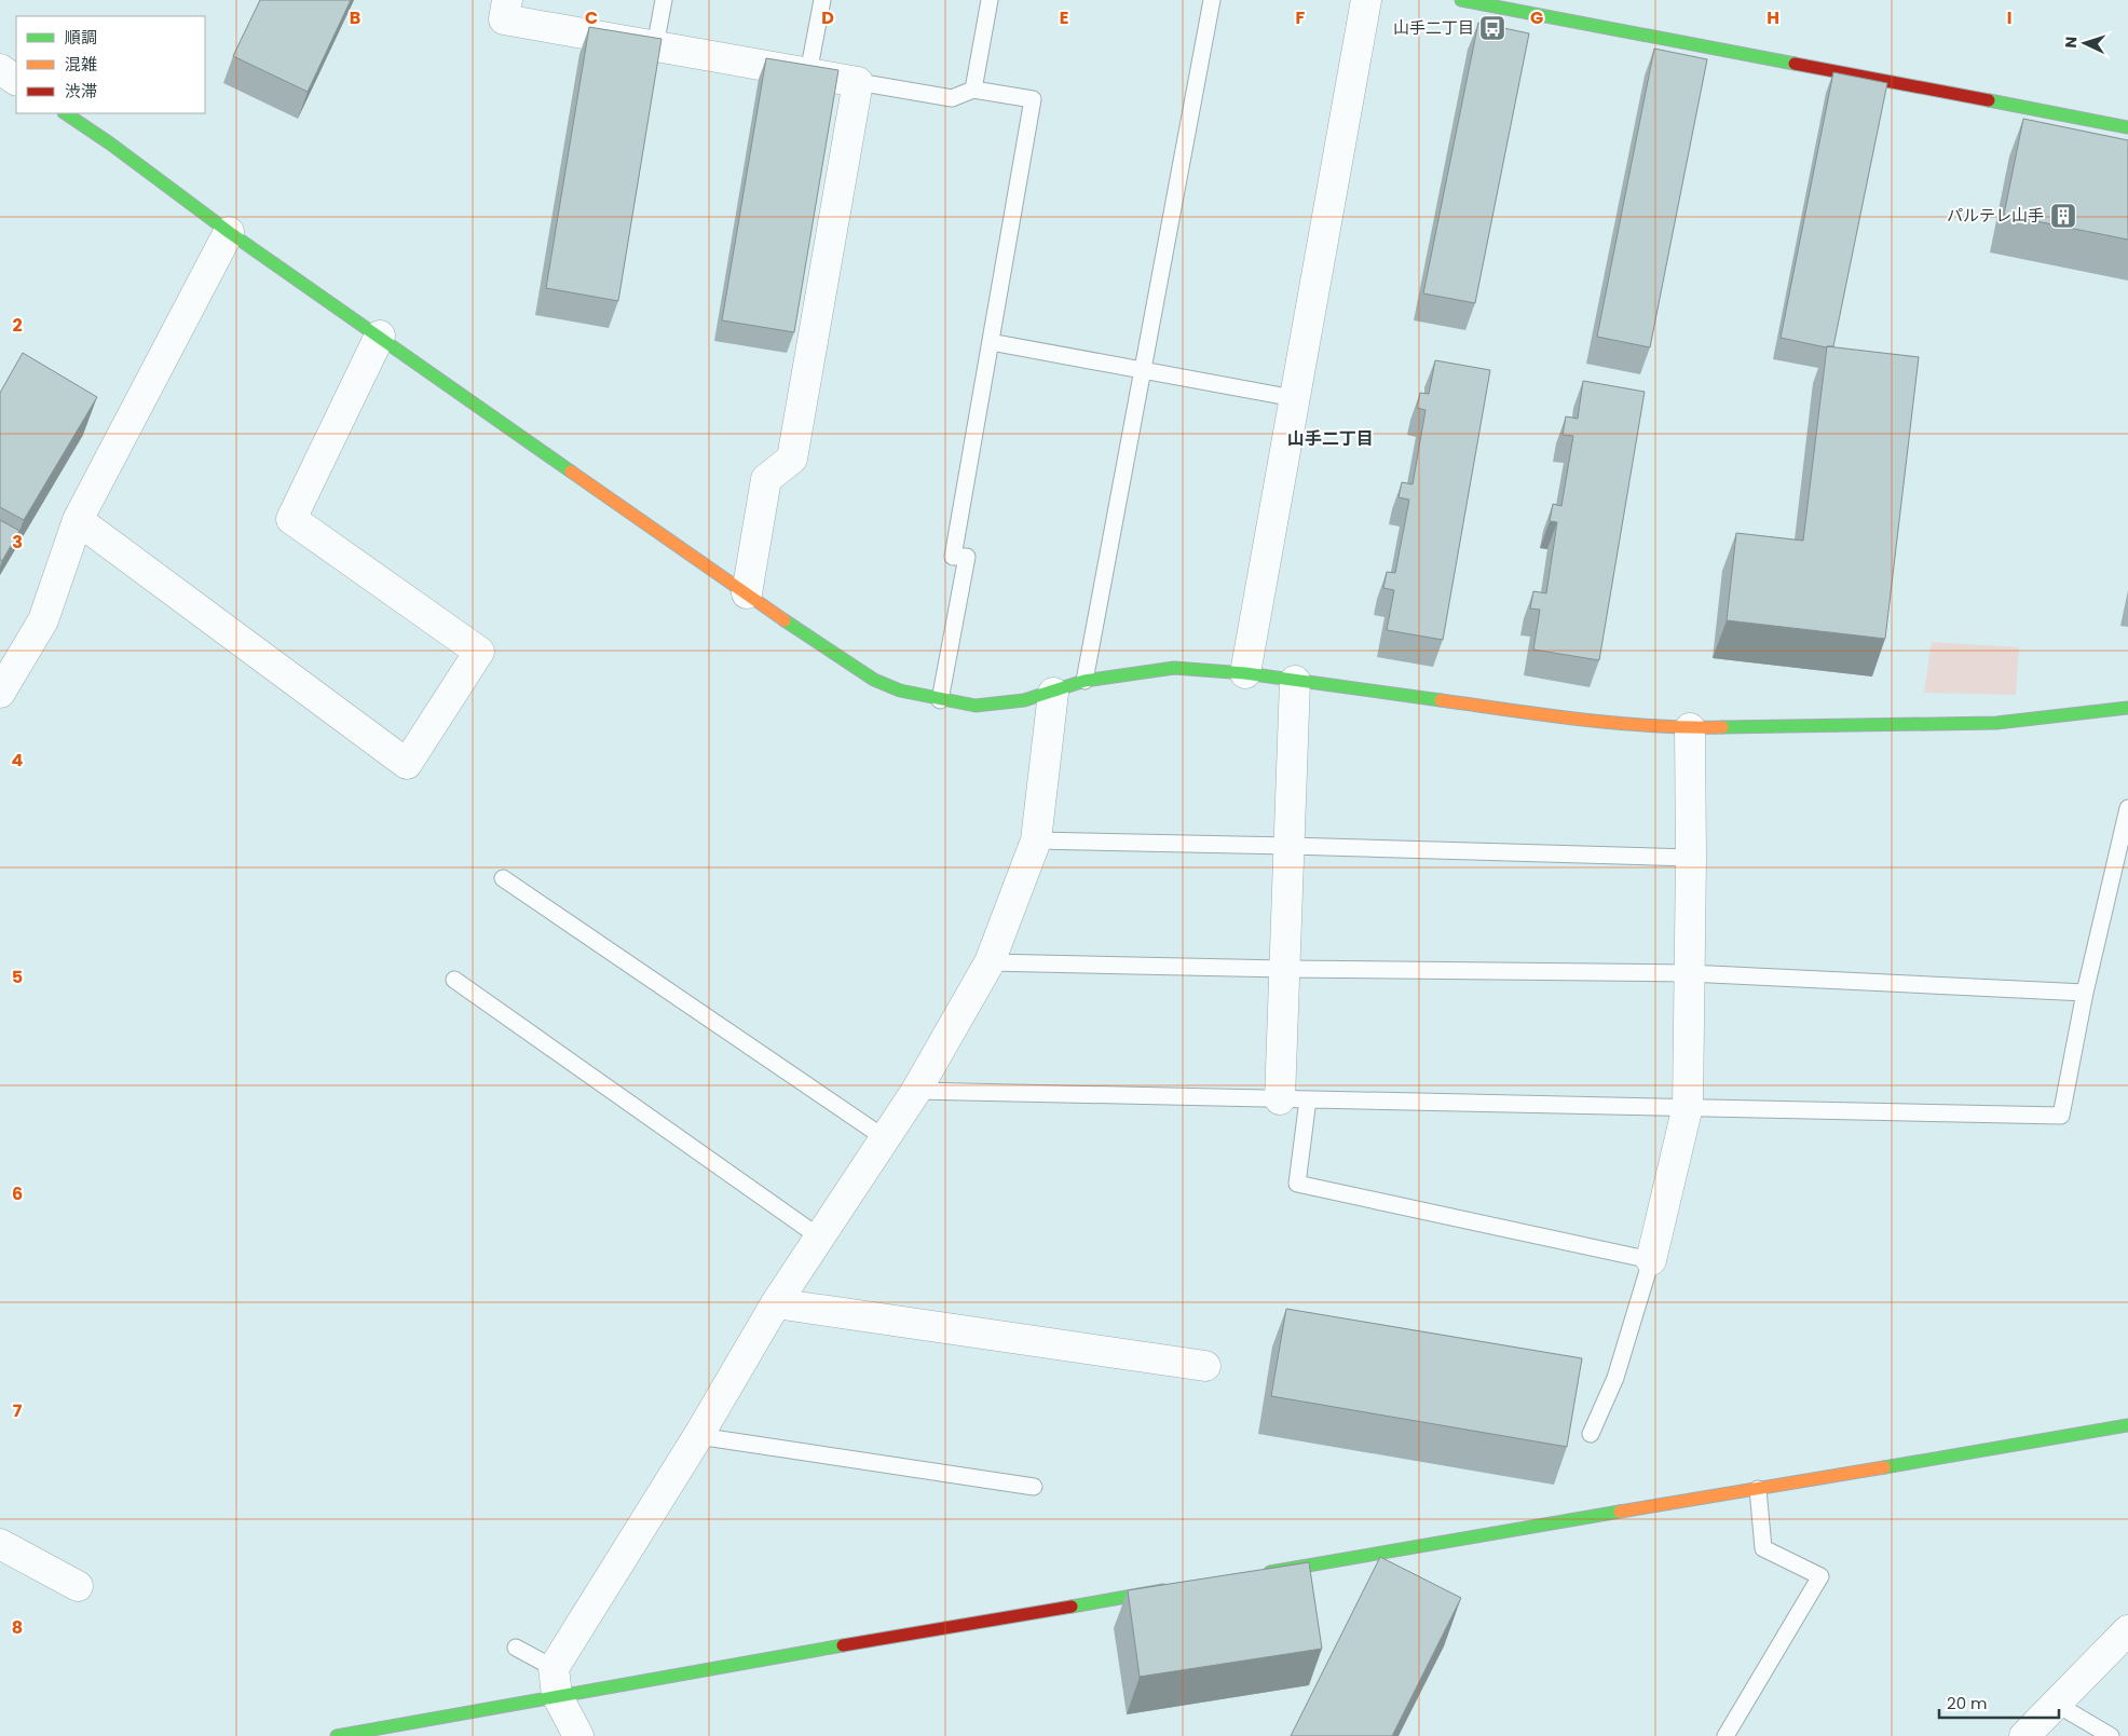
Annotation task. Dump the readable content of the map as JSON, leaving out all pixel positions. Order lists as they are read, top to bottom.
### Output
{
  "districts": ["山手二丁目"],
  "places": {
    "bus stop": ["山手二丁目"],
    "building": ["パルテレ山手"]
  },
  "legend": ["順調", "混雑", "渋滞"],
  "scale_bar": "20 m",
  "north": "left",
  "grid": {
    "columns": [
      "B",
      "C",
      "D",
      "E",
      "F",
      "G",
      "H",
      "I"
    ],
    "rows": [
      "2",
      "3",
      "4",
      "5",
      "6",
      "7",
      "8"
    ]
  }
}
